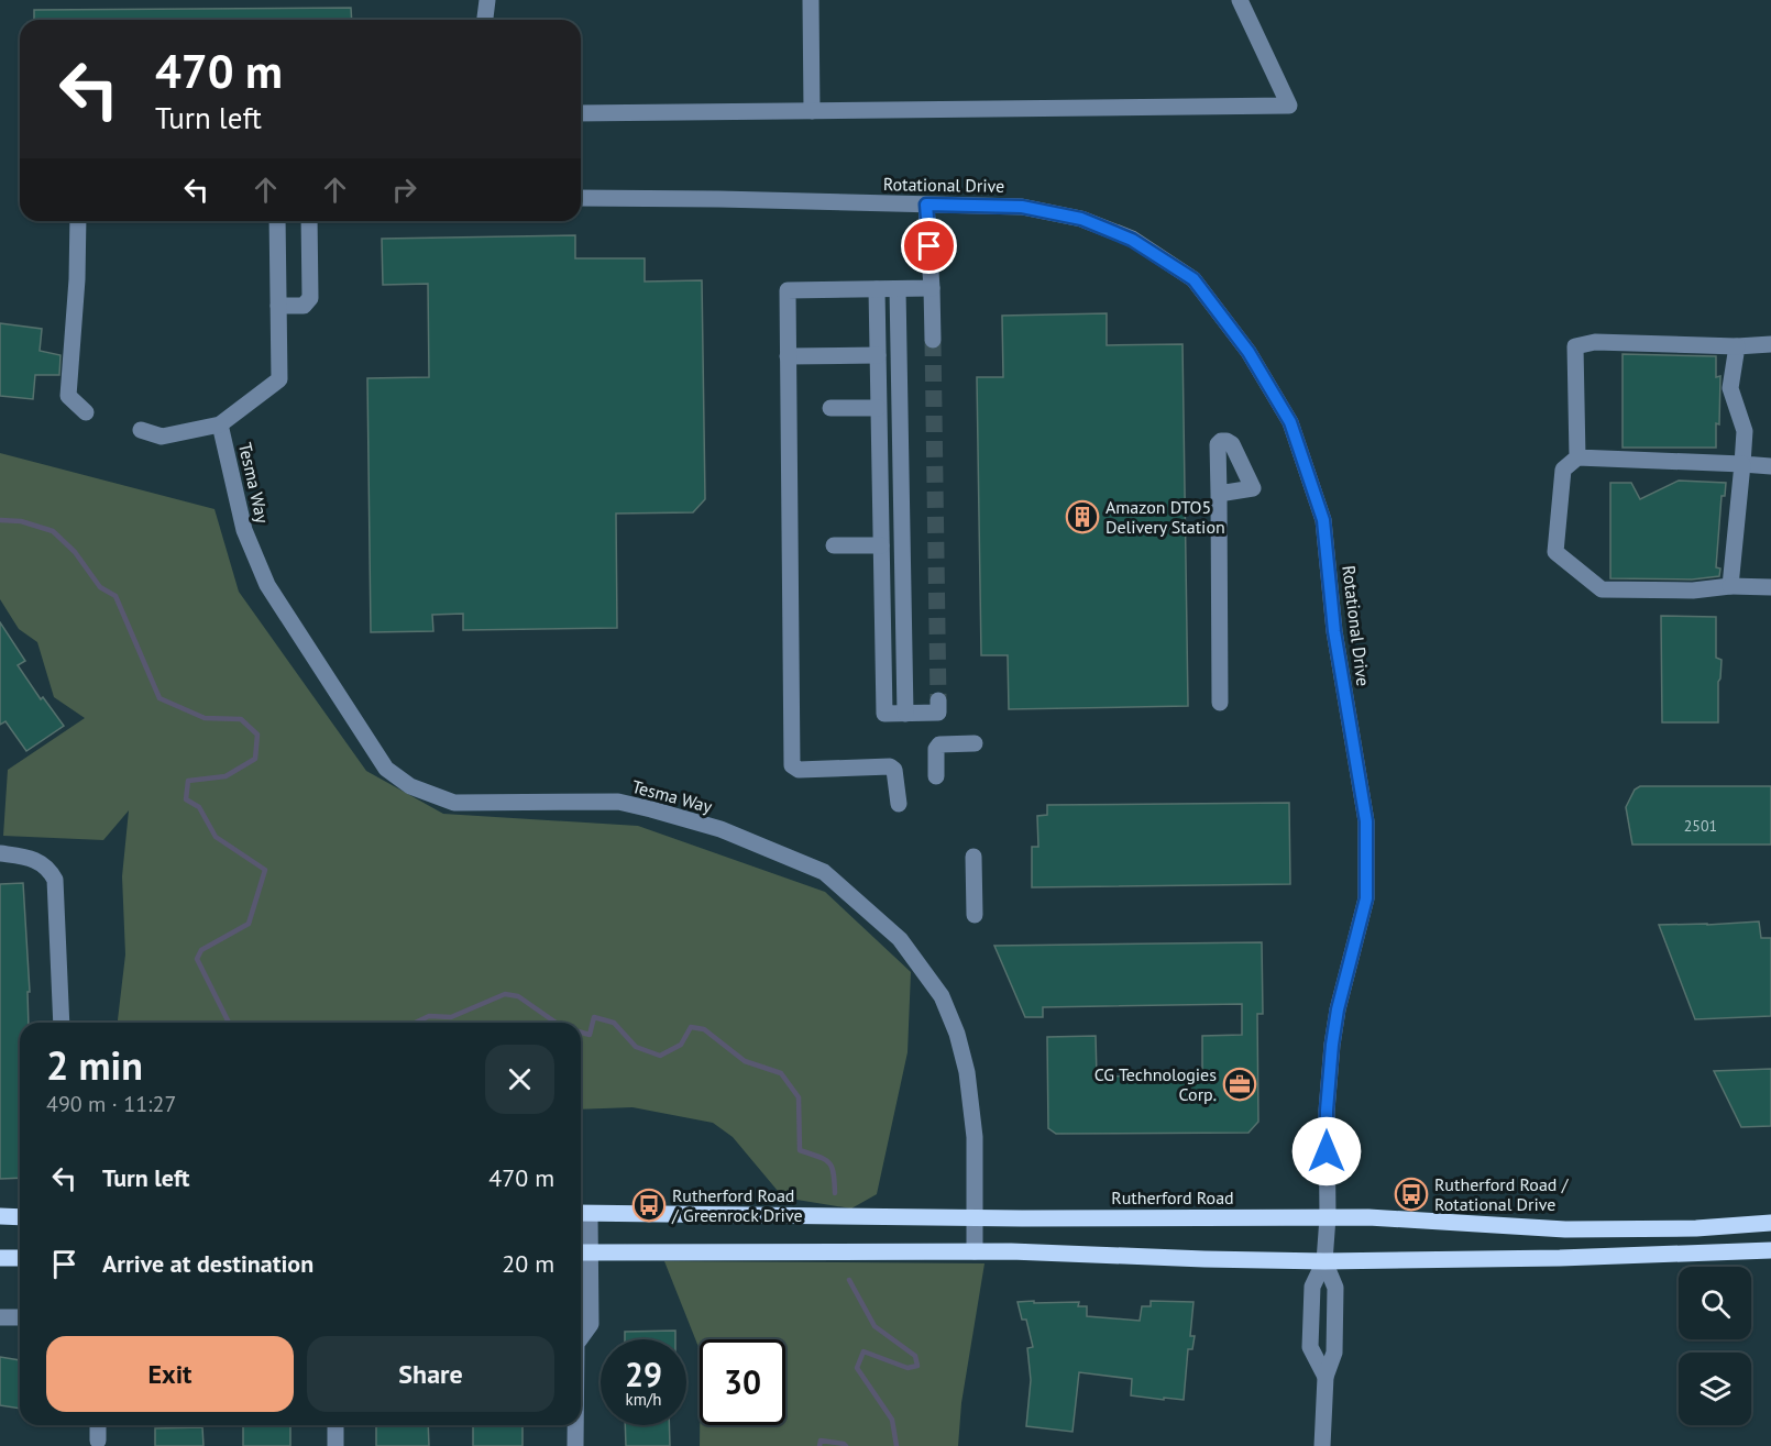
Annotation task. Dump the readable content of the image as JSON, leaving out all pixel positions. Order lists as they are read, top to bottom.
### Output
{
  "streets": {
    "main road": ["Rutherford Road"],
    "street": ["Rotational Drive", "Tesma Way"]
  },
  "crossings": [
    ["Rotational Drive", "Rutherford Road"],
    ["Tesma Way", "Rutherford Road"]
  ],
  "places": {
    "building": ["Amazon DTO5 Delivery Station"],
    "office": ["CG Technologies Corp."],
    "bus stop": ["Rutherford Road / Rotational Drive", "Rutherford Road / Greenrock Drive"]
  },
  "house_numbers": ["2501"],
  "page": {
    "turn": ["470 m", "Turn left"],
    "heading": ["2 min", "490 m · 11:27"],
    "list": [
      {
        "name": "Turn left",
        "value": "470 m"
      },
      {
        "name": "Arrive at destination",
        "value": "20 m"
      }
    ],
    "buttons": ["Exit", "Share"],
    "speed": "29 km/h",
    "limit": "30"
  }
}
